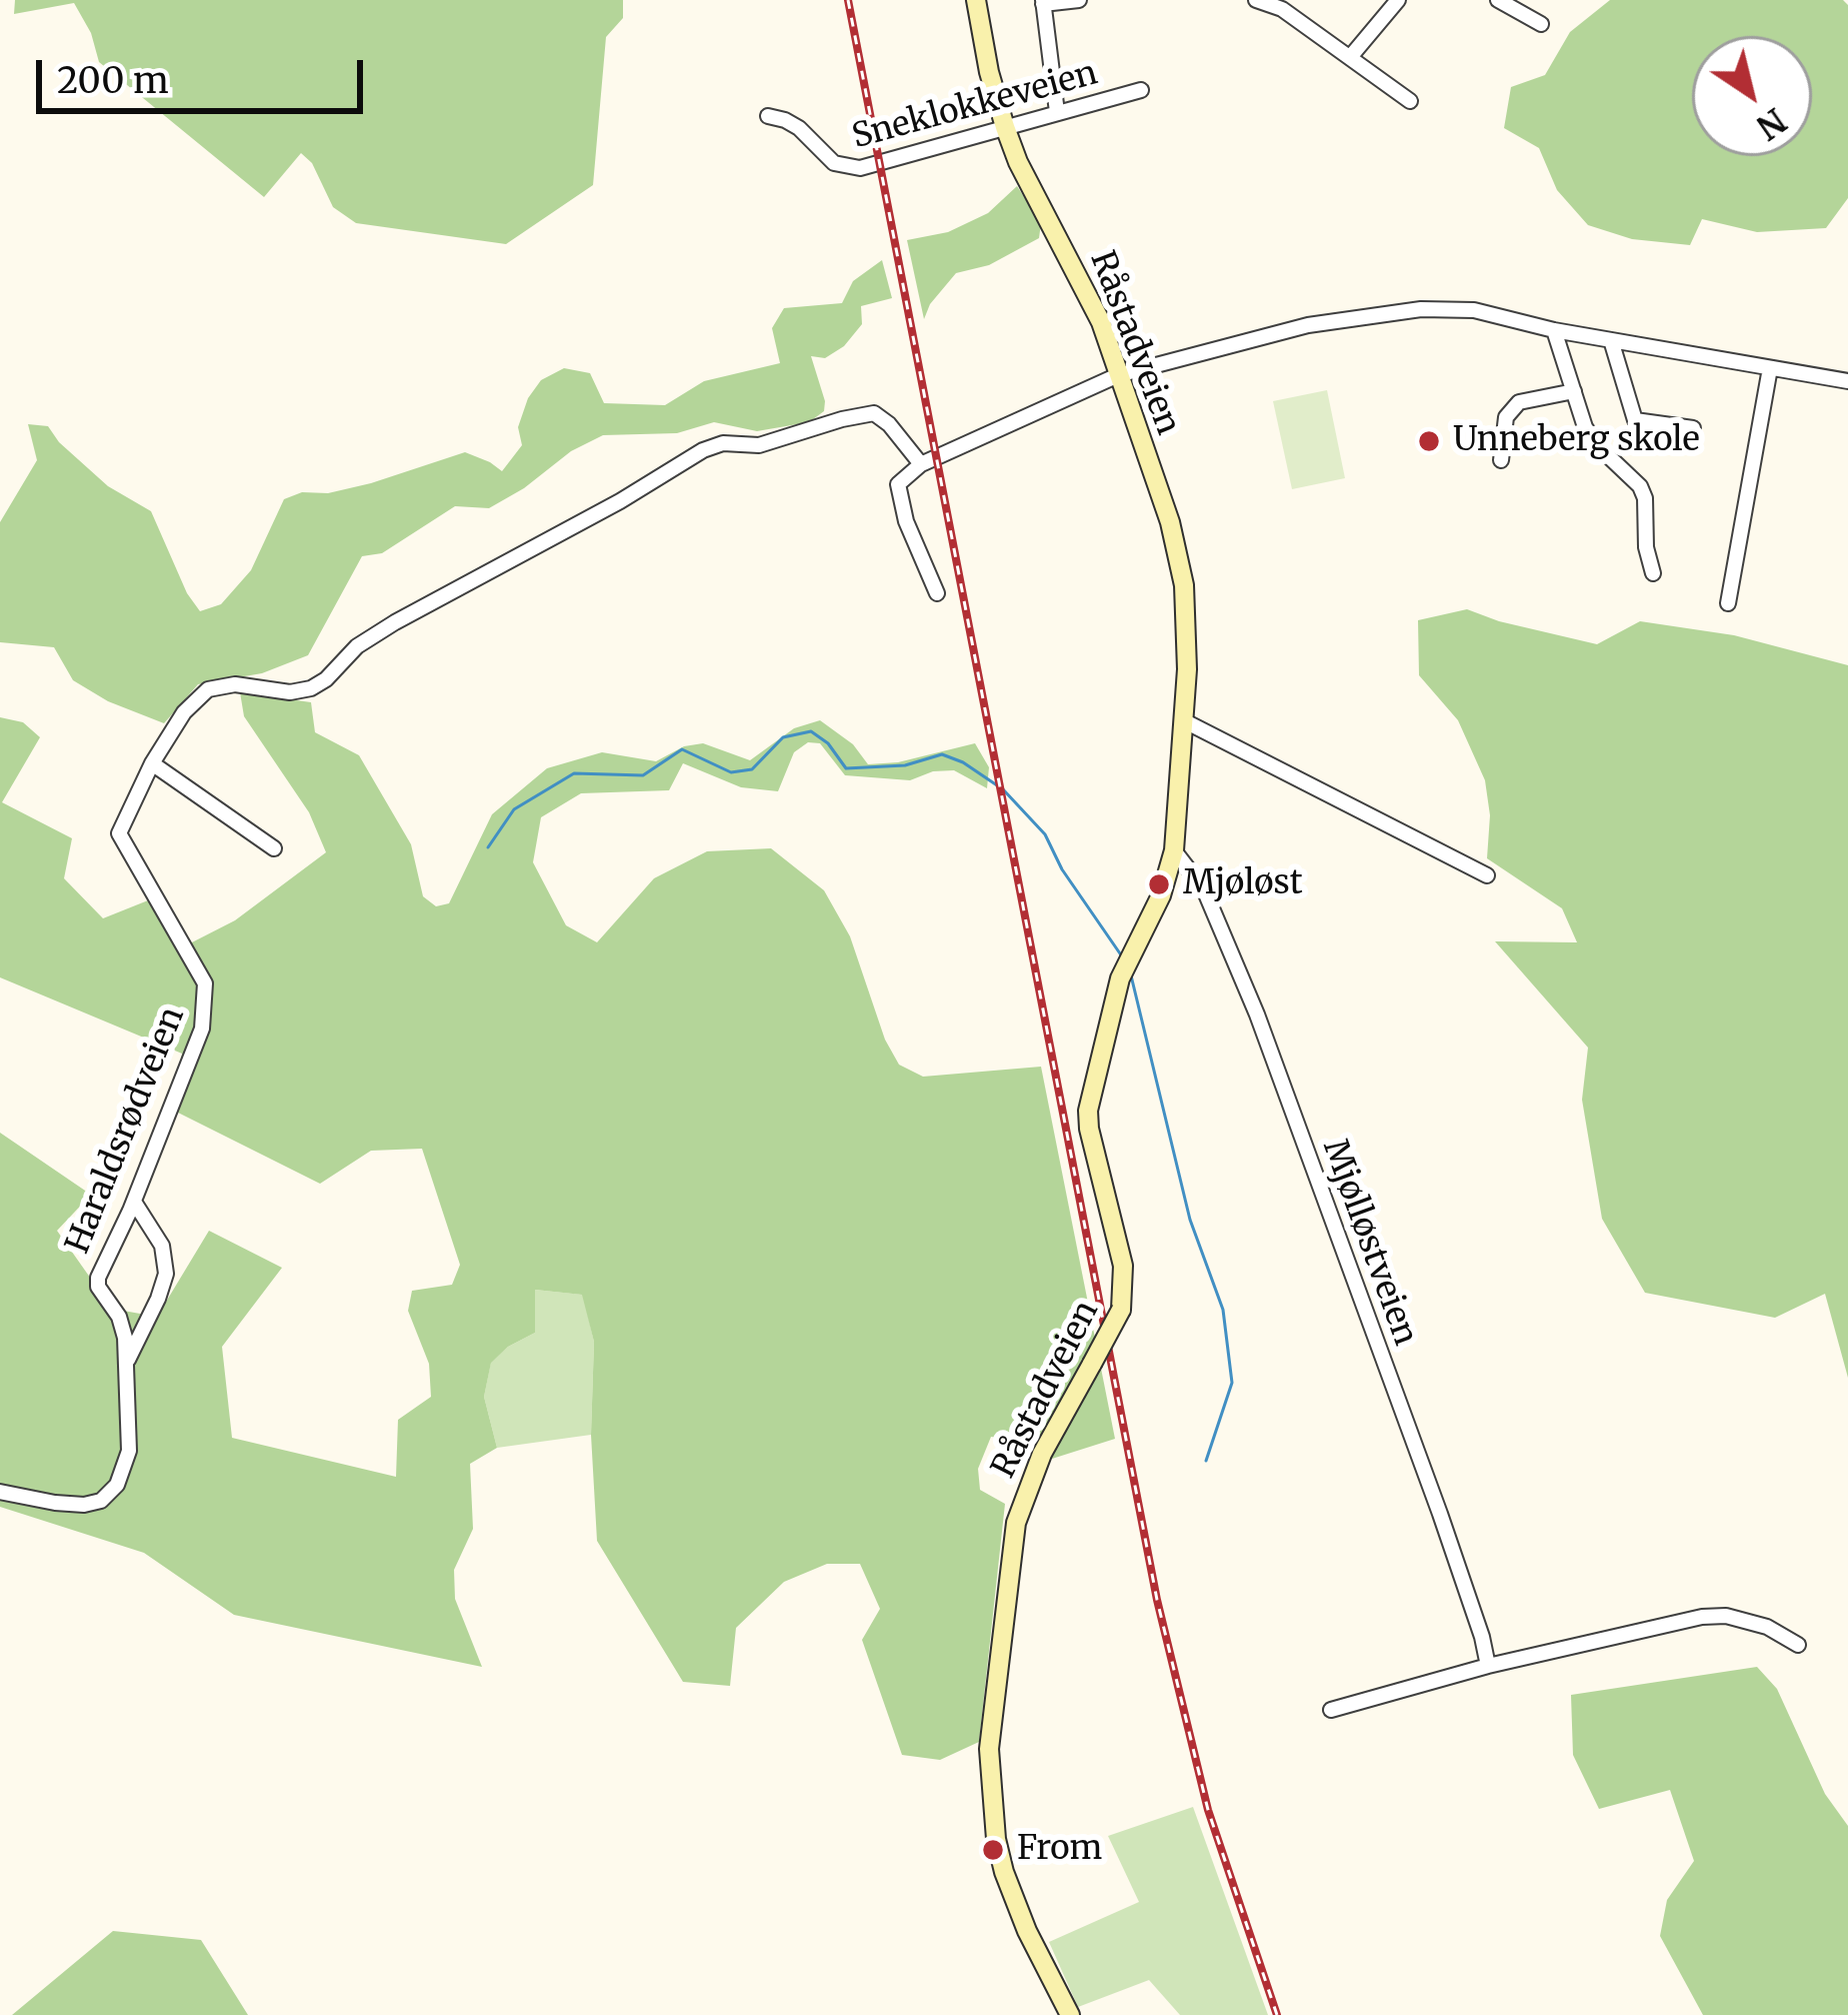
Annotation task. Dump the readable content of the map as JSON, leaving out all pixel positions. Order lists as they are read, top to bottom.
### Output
{
  "streets": {
    "main road": ["Råstadveien"],
    "street": ["Sneklokkeveien", "Haraldsrødveien", "Mjølløstveien"]
  },
  "crossings": [
    ["Sneklokkeveien", "Råstadveien"],
    ["Råstadveien", "Mjølløstveien"]
  ],
  "places": ["Unneberg skole", "Mjøløst", "From"],
  "scale_bar": "200 m",
  "north": "bottom right"
}
